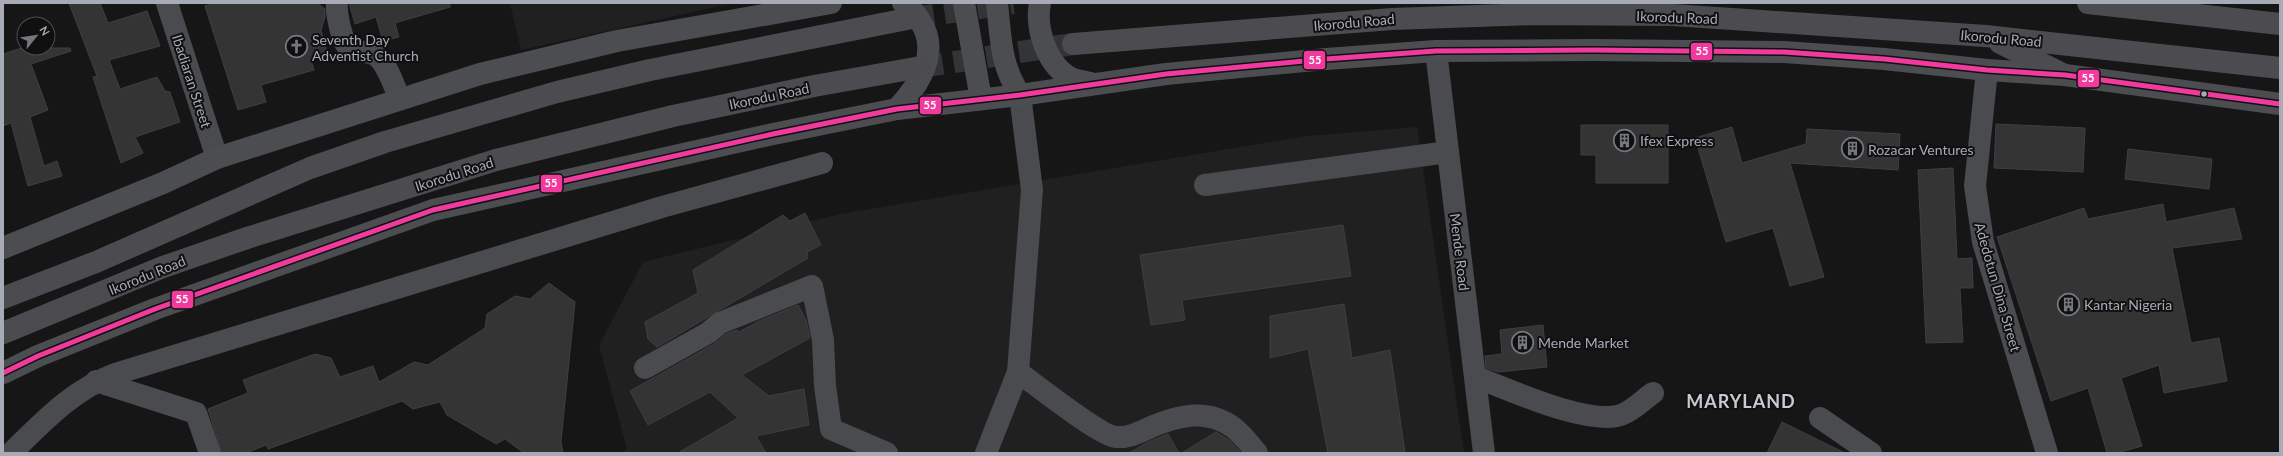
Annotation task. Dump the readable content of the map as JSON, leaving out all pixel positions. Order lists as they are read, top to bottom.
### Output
{
  "streets": {
    "highway": ["Ikorodu Road"],
    "street": ["Ibadiaran Street", "Mende Road", "Adedotun Dina Street"]
  },
  "crossings": [
    ["Ikorodu Road", "Mende Road"],
    ["Ikorodu Road", "Adedotun Dina Street"]
  ],
  "districts": ["MARYLAND"],
  "places": {
    "church": ["Seventh Day Adventist Church"],
    "building": [
      "Ifex Express",
      "Rozacar Ventures",
      "Kantar Nigeria",
      "Mende Market"
    ]
  },
  "lines": ["transit line 55"],
  "north": "top right"
}
